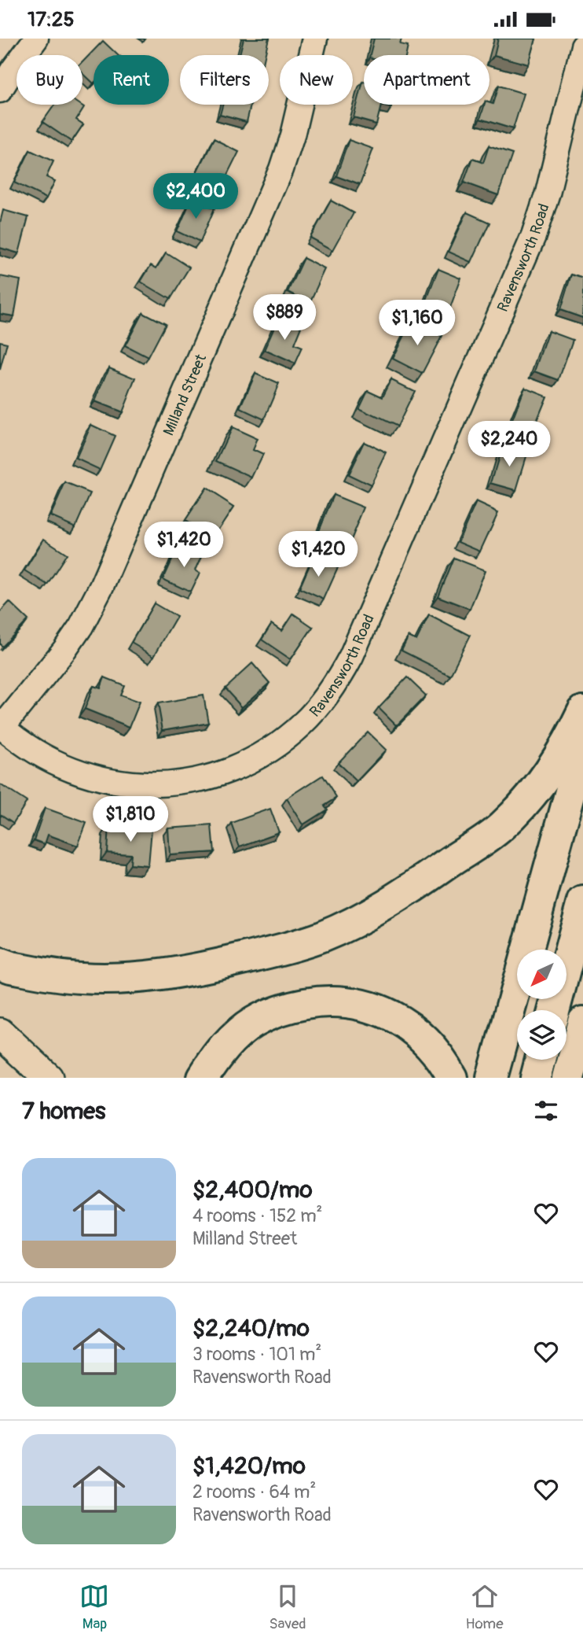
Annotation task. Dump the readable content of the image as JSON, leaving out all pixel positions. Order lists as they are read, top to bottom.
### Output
{
  "streets": {
    "street": ["Ravensworth Road", "Milland Street"]
  },
  "crossings": [
    ["Ravensworth Road", "Milland Street"]
  ],
  "north": "bottom left",
  "page": {
    "status": "17:25",
    "chip": [
      "Buy",
      "Rent",
      "Filters",
      "New",
      "Apartment"
    ],
    "price": [
      "$2,400",
      "$889",
      "$1,160",
      "$2,240",
      "$1,420",
      "$1,420",
      "$1,810"
    ],
    "heading": "7 homes",
    "list": [
      {
        "name": "$2,400/mo",
        "note": "4 rooms · 152 m² · Milland Street"
      },
      {
        "name": "$2,240/mo",
        "note": "3 rooms · 101 m² · Ravensworth Road"
      },
      {
        "name": "$1,420/mo",
        "note": "2 rooms · 64 m² · Ravensworth Road"
      }
    ],
    "tabs": ["Map", "Saved", "Home"]
  }
}
